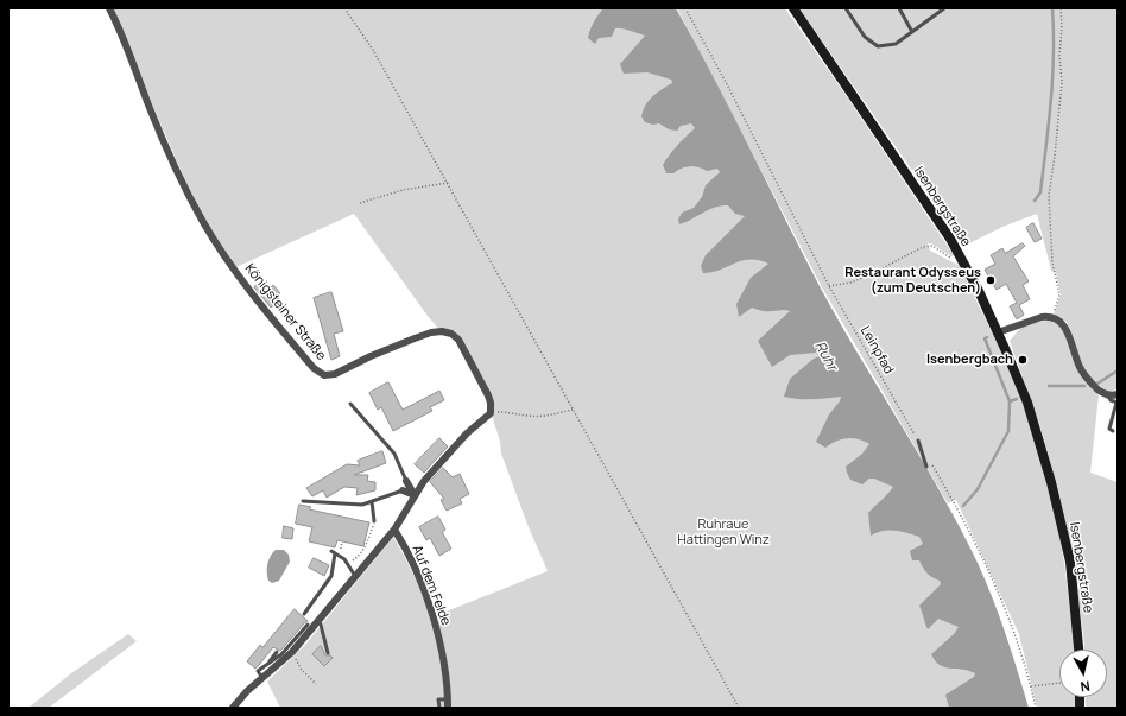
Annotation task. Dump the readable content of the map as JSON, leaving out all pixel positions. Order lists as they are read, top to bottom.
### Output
{
  "streets": {
    "main road": ["Isenbergstraße"],
    "street": ["Königsteiner Straße", "Auf dem Felde"],
    "path": ["Leinpfad"]
  },
  "crossings": [
    ["Königsteiner Straße", "Auf dem Felde"]
  ],
  "water": ["Ruhr"],
  "parks": ["Ruhraue Hattingen Winz"],
  "places": ["Restaurant Odysseus (zum Deutschen)", "Isenbergbach"],
  "north": "bottom"
}
